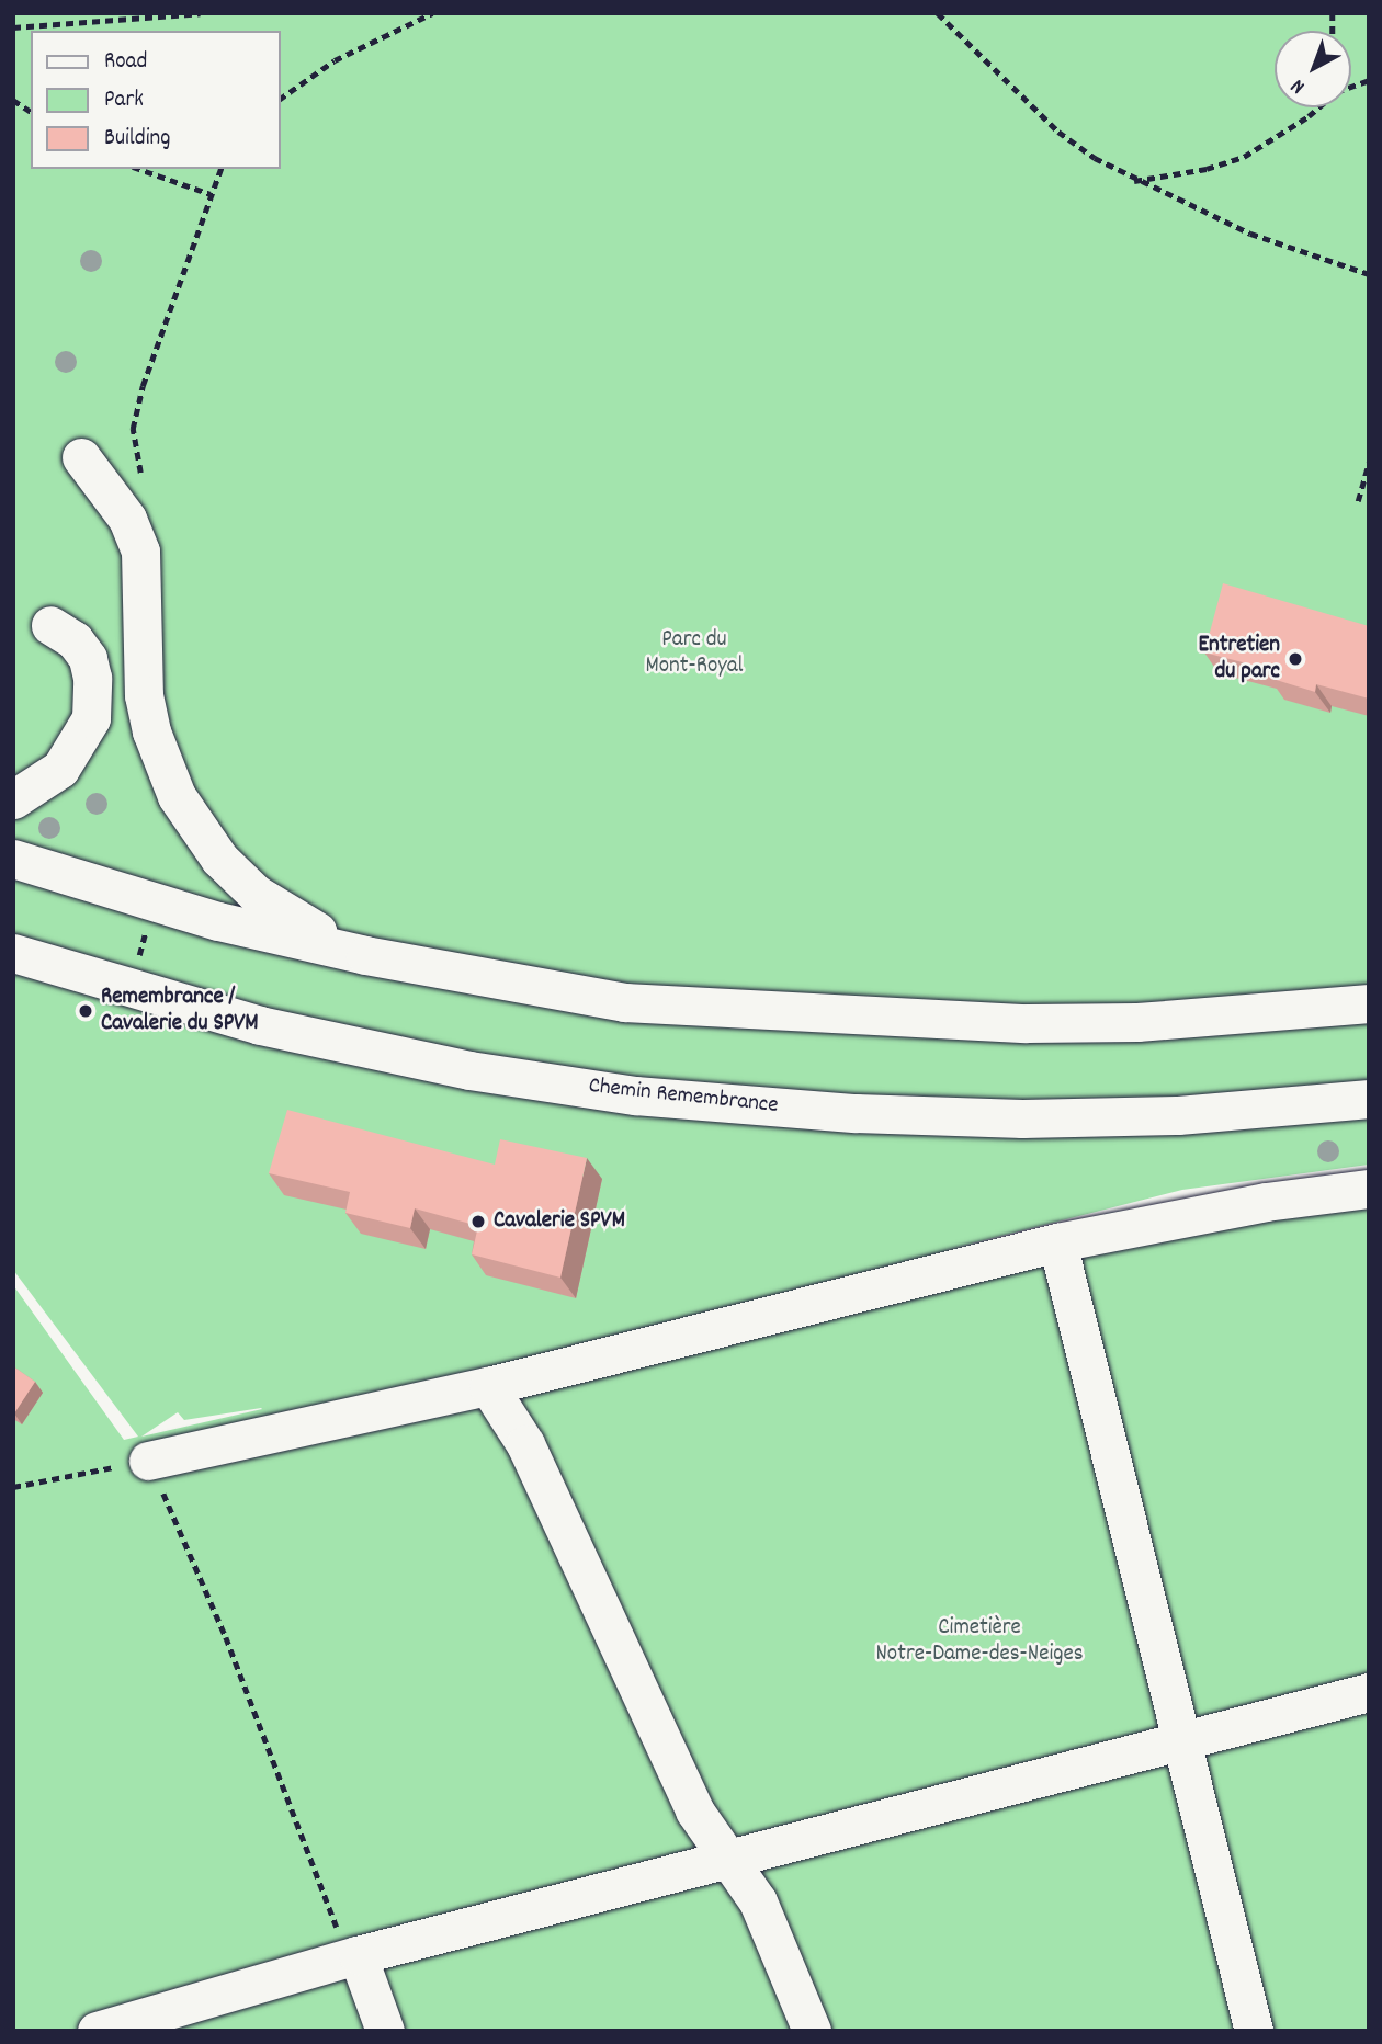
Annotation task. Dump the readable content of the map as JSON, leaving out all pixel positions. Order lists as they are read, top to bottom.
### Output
{
  "streets": {
    "street": ["Chemin Remembrance"]
  },
  "parks": ["Parc du Mont-Royal", "Cimetière Notre-Dame-des-Neiges"],
  "places": ["Entretien du parc", "Remembrance / Cavalerie du SPVM", "Cavalerie SPVM"],
  "legend": ["Road", "Park", "Building"],
  "north": "bottom left"
}
